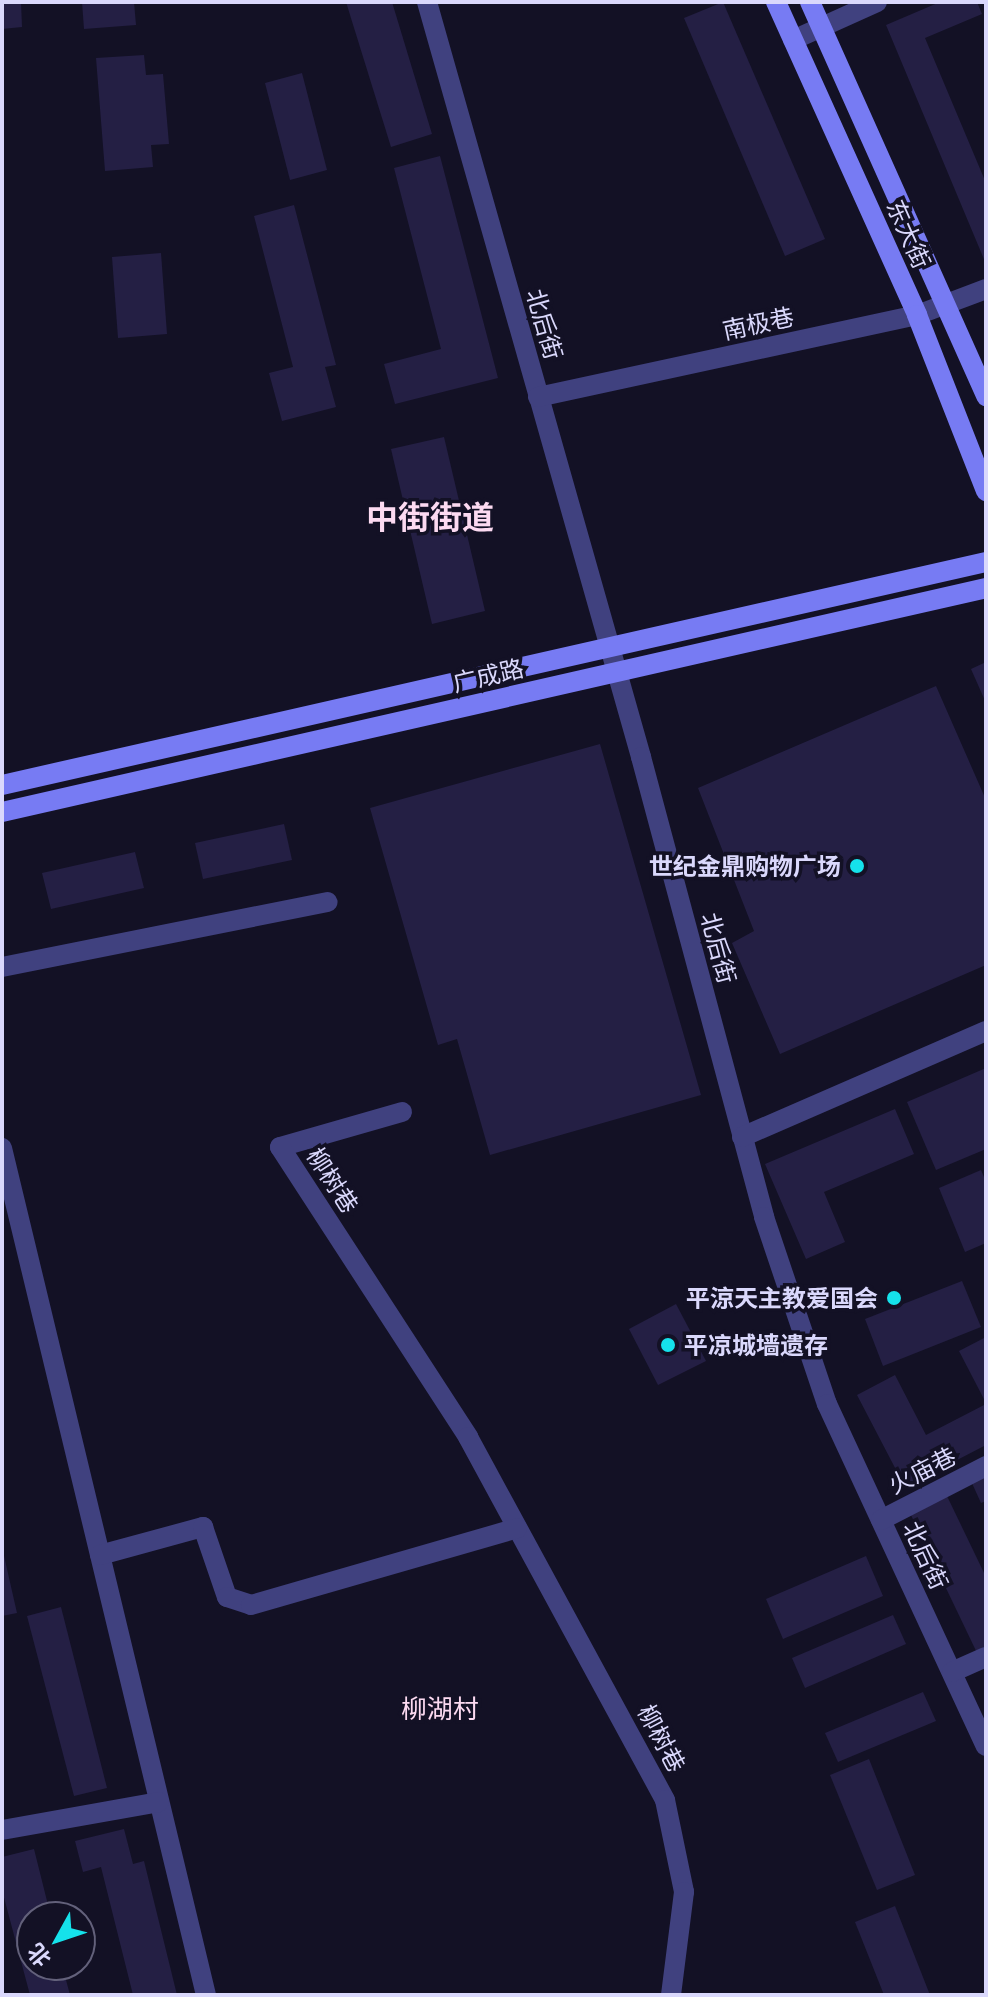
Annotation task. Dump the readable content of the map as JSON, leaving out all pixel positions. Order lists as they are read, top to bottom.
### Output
{
  "streets": {
    "main road": ["东大街", "广成路"],
    "street": [
      "南极巷",
      "北后街",
      "柳树巷",
      "火庙巷"
    ]
  },
  "crossings": [
    ["东大街", "南极巷"],
    ["南极巷", "北后街"],
    ["北后街", "广成路"],
    ["北后街", "火庙巷"]
  ],
  "districts": ["中街街道", "柳湖村"],
  "places": ["世纪金鼎购物广场", "平涼天主教爱国会", "平凉城墙遗存"],
  "north": "bottom left"
}
